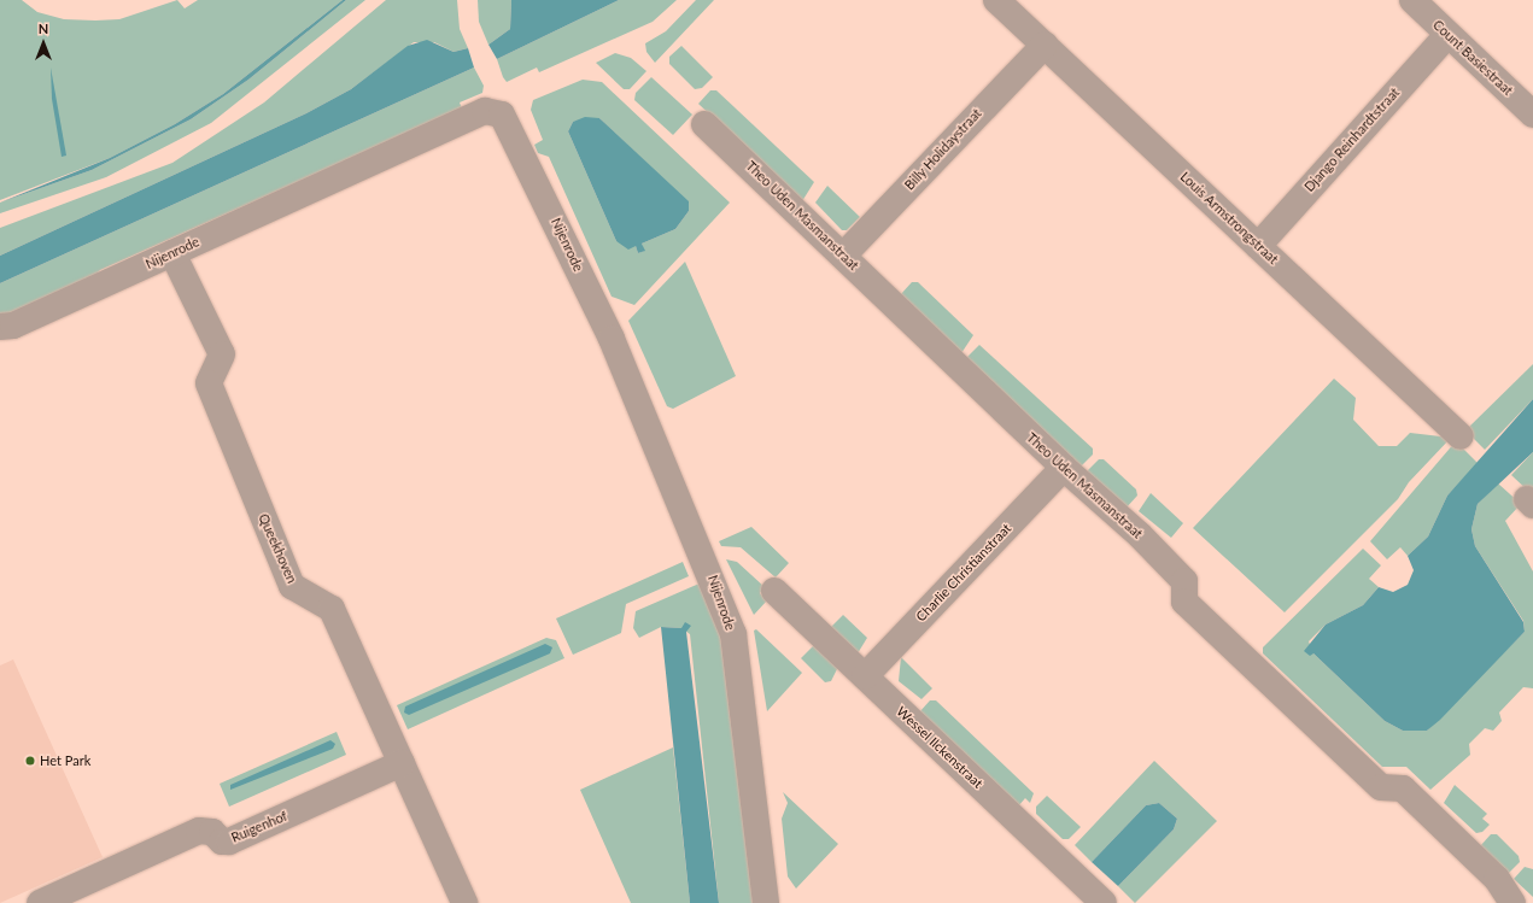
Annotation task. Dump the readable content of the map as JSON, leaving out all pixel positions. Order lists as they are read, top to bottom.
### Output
{
  "streets": {
    "street": [
      "Count Basiestraat",
      "Django Reinhardtstraat",
      "Billy Holidaystraat",
      "Theo Uden Masmanstraat",
      "Louis Armstrongstraat",
      "Nijenrode",
      "Queekhoven",
      "Charlie Christianstraat",
      "Wessel Ilckenstraat",
      "Ruigenhof"
    ]
  },
  "crossings": [
    ["Count Basiestraat", "Django Reinhardtstraat"],
    ["Django Reinhardtstraat", "Louis Armstrongstraat"],
    ["Billy Holidaystraat", "Theo Uden Masmanstraat"],
    ["Billy Holidaystraat", "Louis Armstrongstraat"],
    ["Theo Uden Masmanstraat", "Charlie Christianstraat"],
    ["Nijenrode", "Queekhoven"],
    ["Queekhoven", "Ruigenhof"],
    ["Charlie Christianstraat", "Wessel Ilckenstraat"]
  ],
  "places": ["Het Park"],
  "north": "top"
}
